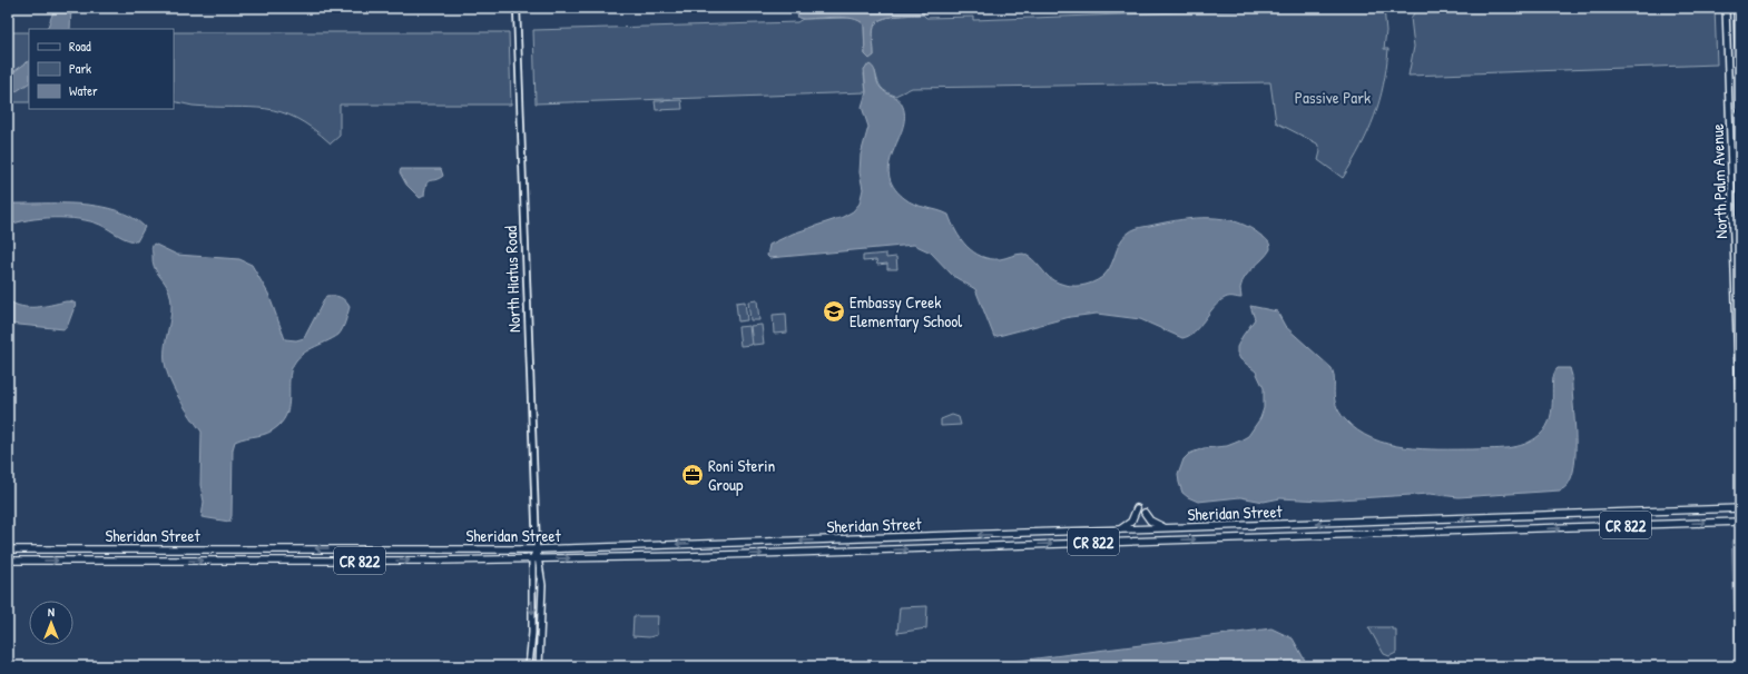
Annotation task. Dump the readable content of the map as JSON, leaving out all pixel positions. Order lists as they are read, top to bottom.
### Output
{
  "streets": {
    "main road": [
      "North Palm Avenue",
      "North Hiatus Road",
      "Sheridan Street",
      "CR 822"
    ]
  },
  "crossings": [
    ["North Hiatus Road", "Sheridan Street"]
  ],
  "parks": ["Passive Park"],
  "places": {
    "school or university": ["Embassy Creek Elementary School"],
    "office": ["Roni Sterin Group"]
  },
  "legend": ["Road", "Park", "Water"],
  "north": "top"
}
